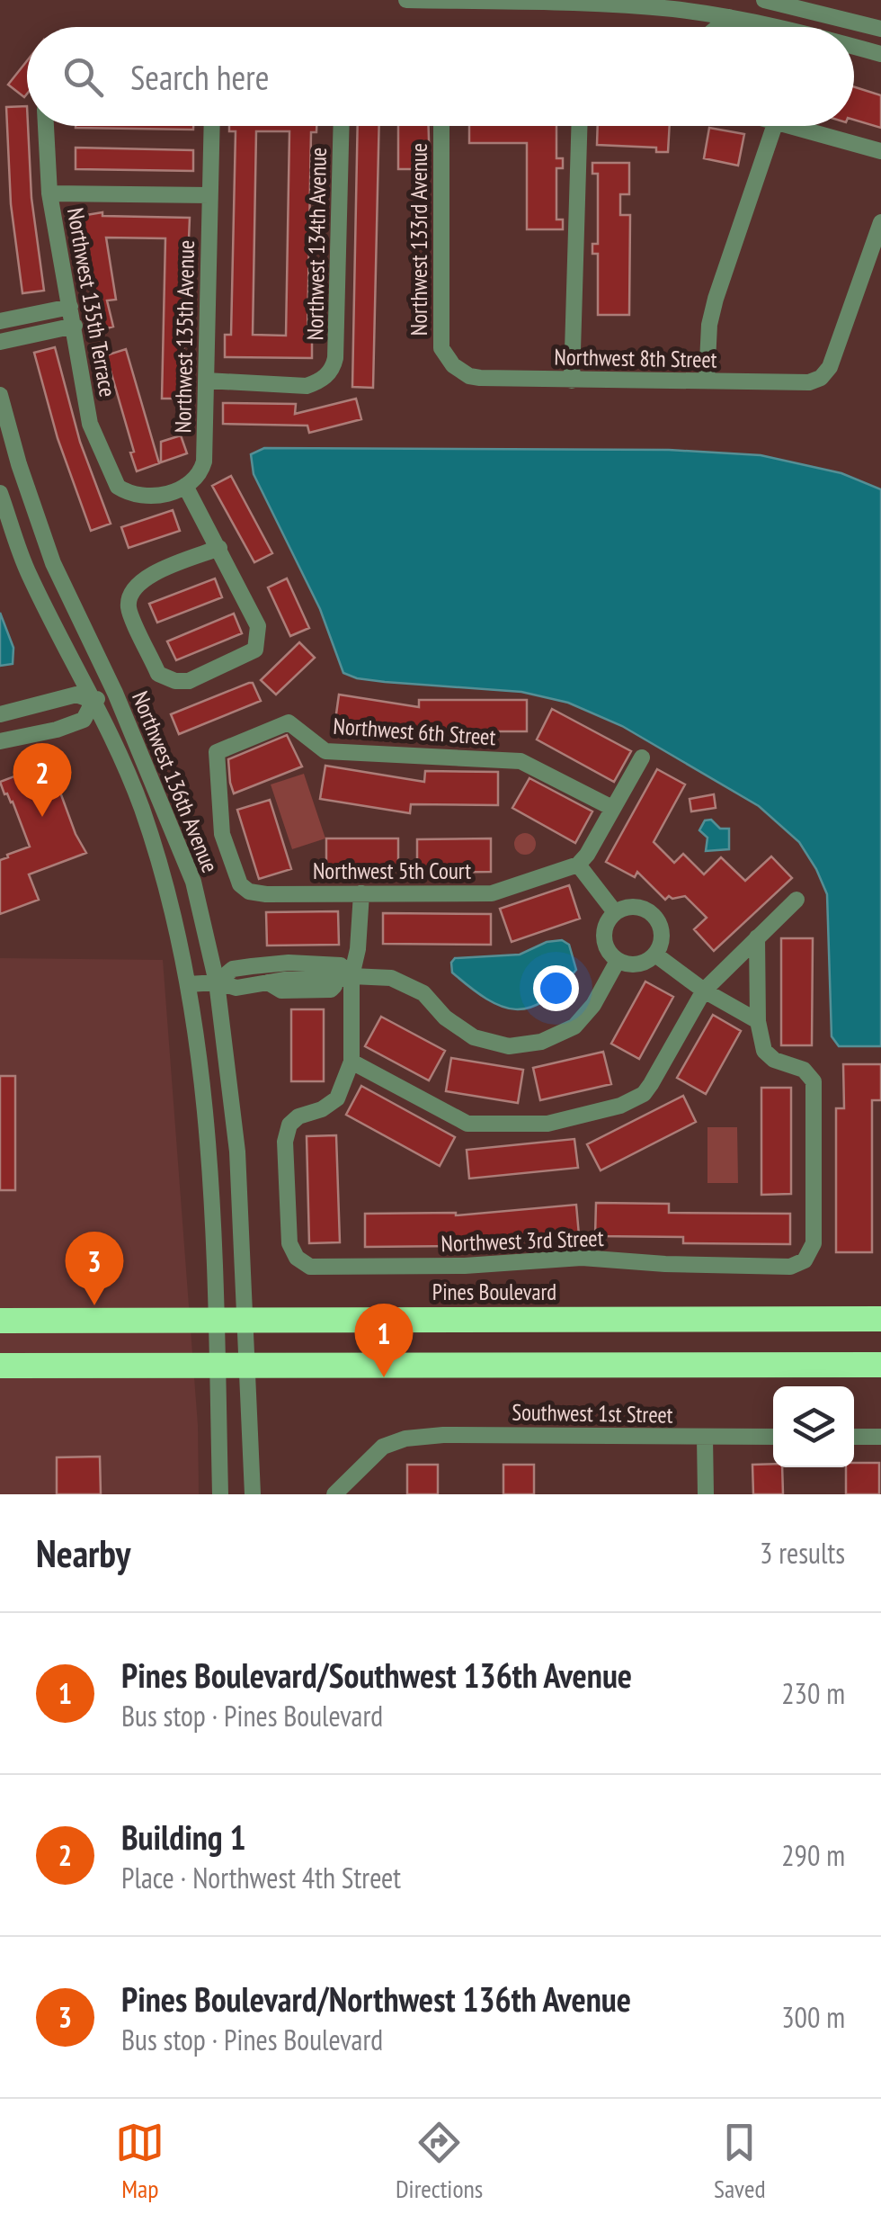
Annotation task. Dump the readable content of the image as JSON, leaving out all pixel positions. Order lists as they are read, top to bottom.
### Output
{
  "streets": {
    "highway": ["Pines Boulevard"],
    "street": [
      "Northwest 133rd Avenue",
      "Northwest 134th Avenue",
      "Northwest 135th Terrace",
      "Northwest 135th Avenue",
      "Northwest 8th Street",
      "Northwest 6th Street",
      "Northwest 136th Avenue",
      "Northwest 5th Court",
      "Northwest 3rd Street",
      "Southwest 1st Street"
    ]
  },
  "crossings": [
    ["Northwest 133rd Avenue", "Northwest 8th Street"],
    ["Northwest 134th Avenue", "Northwest 135th Avenue"],
    ["Northwest 135th Terrace", "Northwest 135th Avenue"],
    ["Northwest 6th Street", "Northwest 5th Court"],
    ["Northwest 136th Avenue", "Pines Boulevard"]
  ],
  "page": {
    "search": "Search here",
    "pins": ["2", "3", "1"],
    "heading": ["Nearby", "3 results"],
    "list": [
      {
        "mark": "1",
        "name": "Pines Boulevard/Southwest 136th Avenue",
        "note": "Bus stop · Pines Boulevard",
        "value": "230 m"
      },
      {
        "mark": "2",
        "name": "Building 1",
        "note": "Place · Northwest 4th Street",
        "value": "290 m"
      },
      {
        "mark": "3",
        "name": "Pines Boulevard/Northwest 136th Avenue",
        "note": "Bus stop · Pines Boulevard",
        "value": "300 m"
      }
    ],
    "nav": ["Map", "Directions", "Saved"]
  }
}
